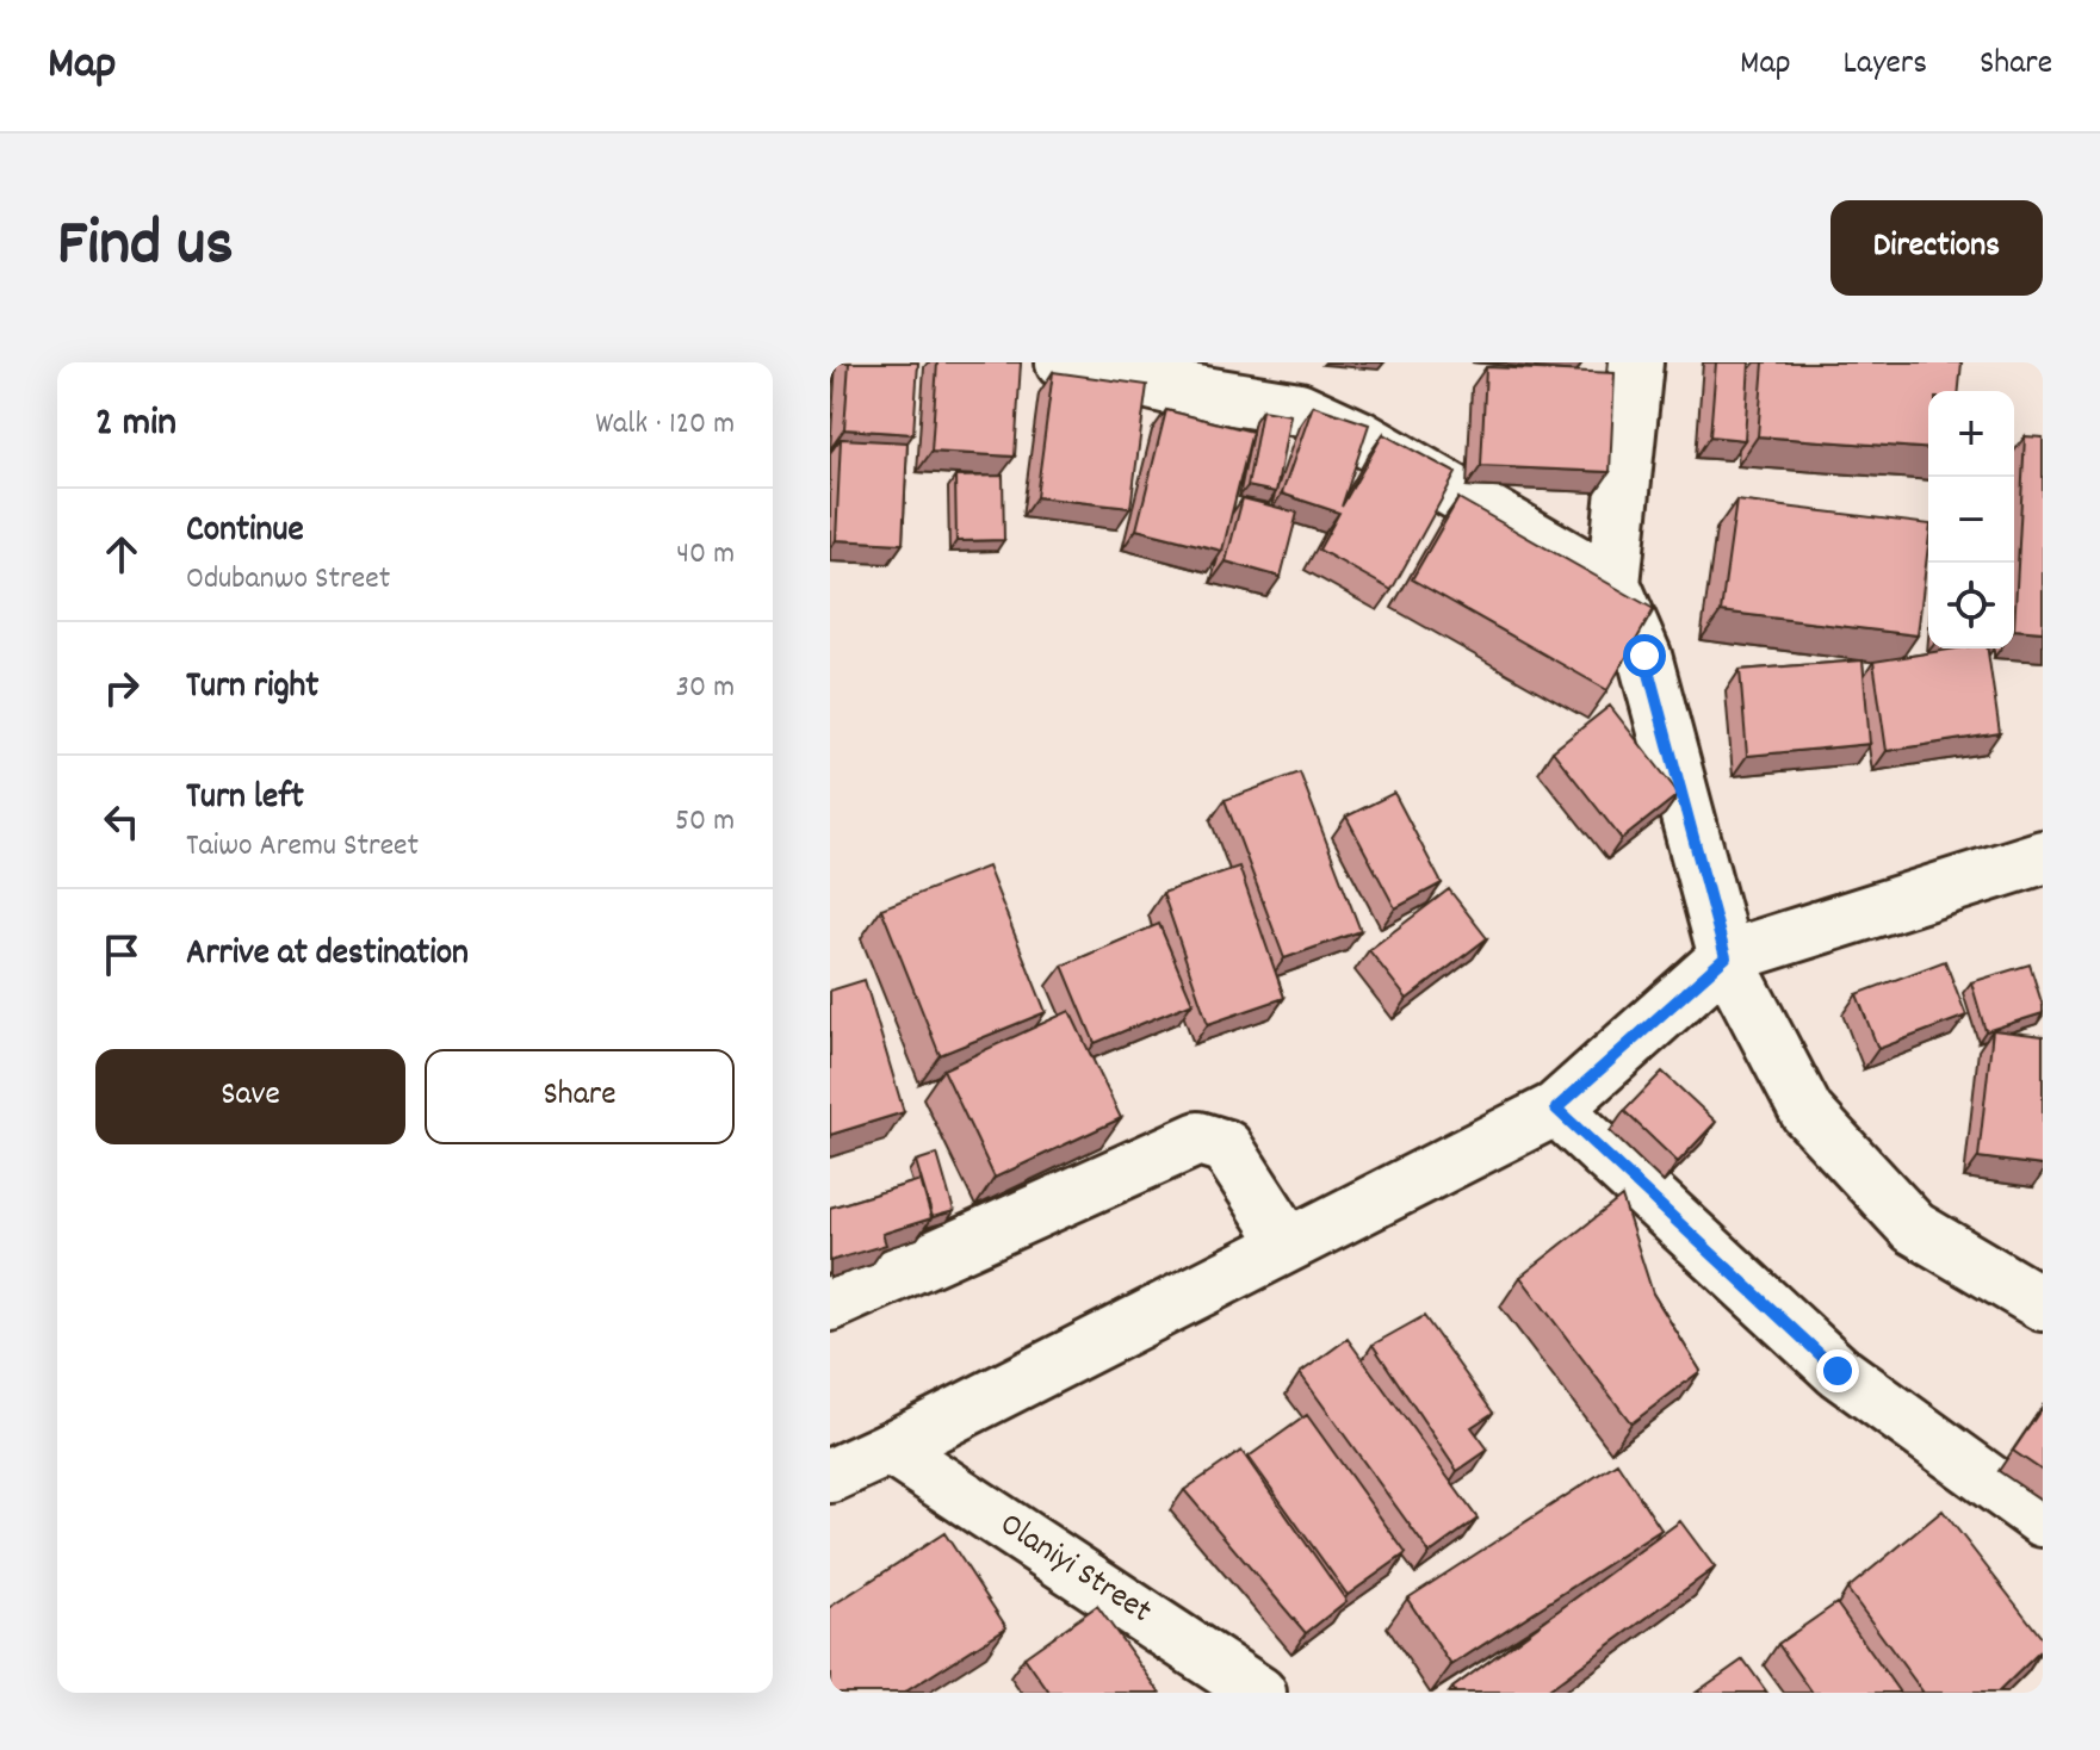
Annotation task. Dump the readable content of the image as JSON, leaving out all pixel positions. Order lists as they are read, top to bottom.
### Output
{
  "streets": {
    "street": ["Olaniyi Street"]
  },
  "page": {
    "header": "Map",
    "nav": ["Map", "Layers", "Share"],
    "title": "Find us",
    "buttons": [
      "Directions",
      ["Save", "Share"]
    ],
    "heading": ["2 min", "Walk · 120 m"],
    "map_buttons": ["+", "−"],
    "list": [
      ["Continue", "Odubanwo Street", "40 m"],
      ["Turn right", "30 m"],
      ["Turn left", "Taiwo Aremu Street", "50 m"],
      "Arrive at destination"
    ]
  }
}
